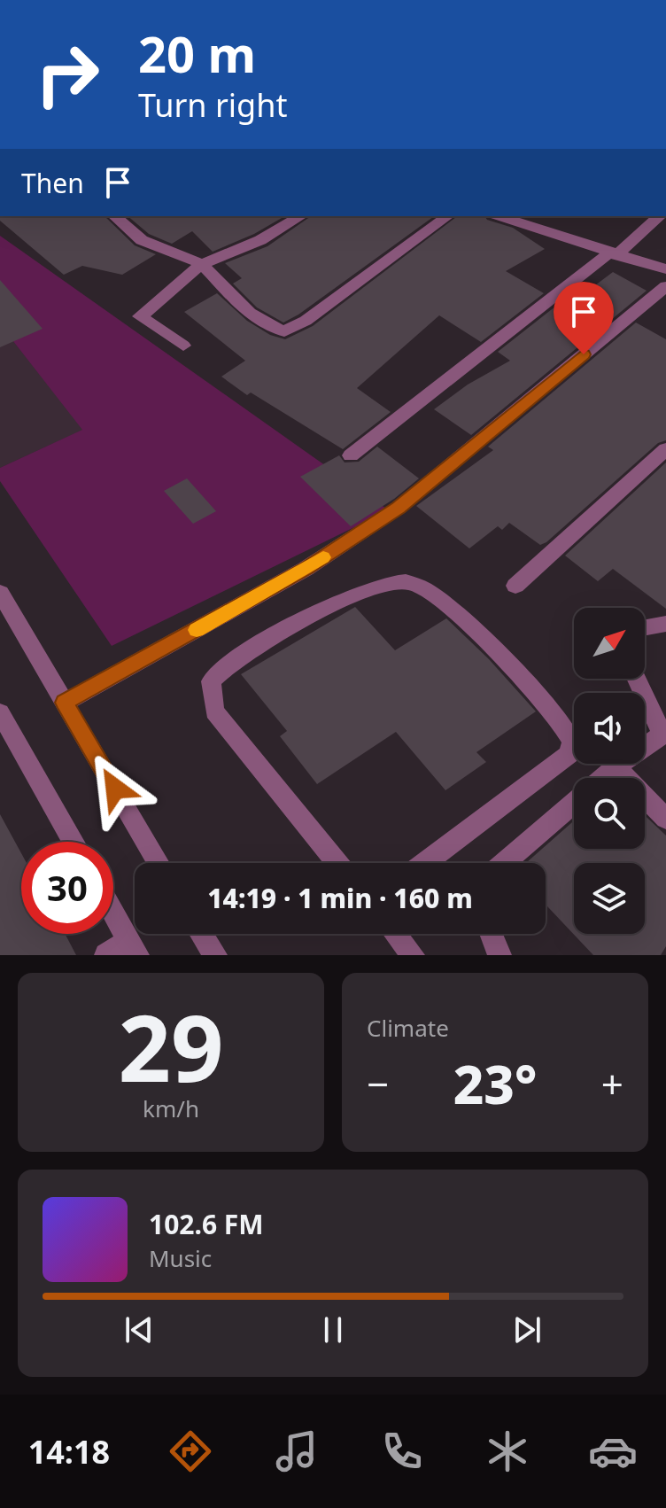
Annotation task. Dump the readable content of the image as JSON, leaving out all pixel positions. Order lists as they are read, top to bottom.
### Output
{
  "north": "top right",
  "page": {
    "turn": ["20 m", "Turn right"],
    "then": "Then",
    "limit": "30",
    "trip": "14:19 · 1 min · 160 m",
    "tile": [
      ["29", "km/h"],
      "Climate"
    ],
    "heat": ["−", "23°", "+"],
    "song": ["102.6 FM", "Music"],
    "tabs": "14:18"
  }
}
